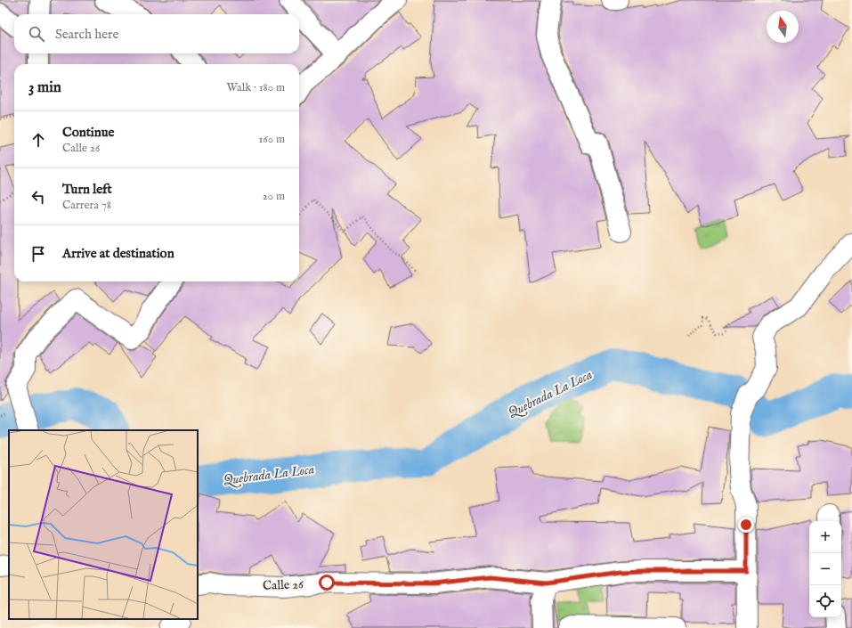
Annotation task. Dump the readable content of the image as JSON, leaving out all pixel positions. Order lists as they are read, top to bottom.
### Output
{
  "streets": {
    "street": ["Calle 26"]
  },
  "water": ["Quebrada La Loca"],
  "north": "top",
  "page": {
    "search": "Search here",
    "heading": ["3 min", "Walk · 180 m"],
    "list": [
      ["Continue", "Calle 26", "160 m"],
      ["Turn left", "Carrera 78", "20 m"],
      "Arrive at destination"
    ],
    "map_buttons": ["+", "−"]
  }
}
